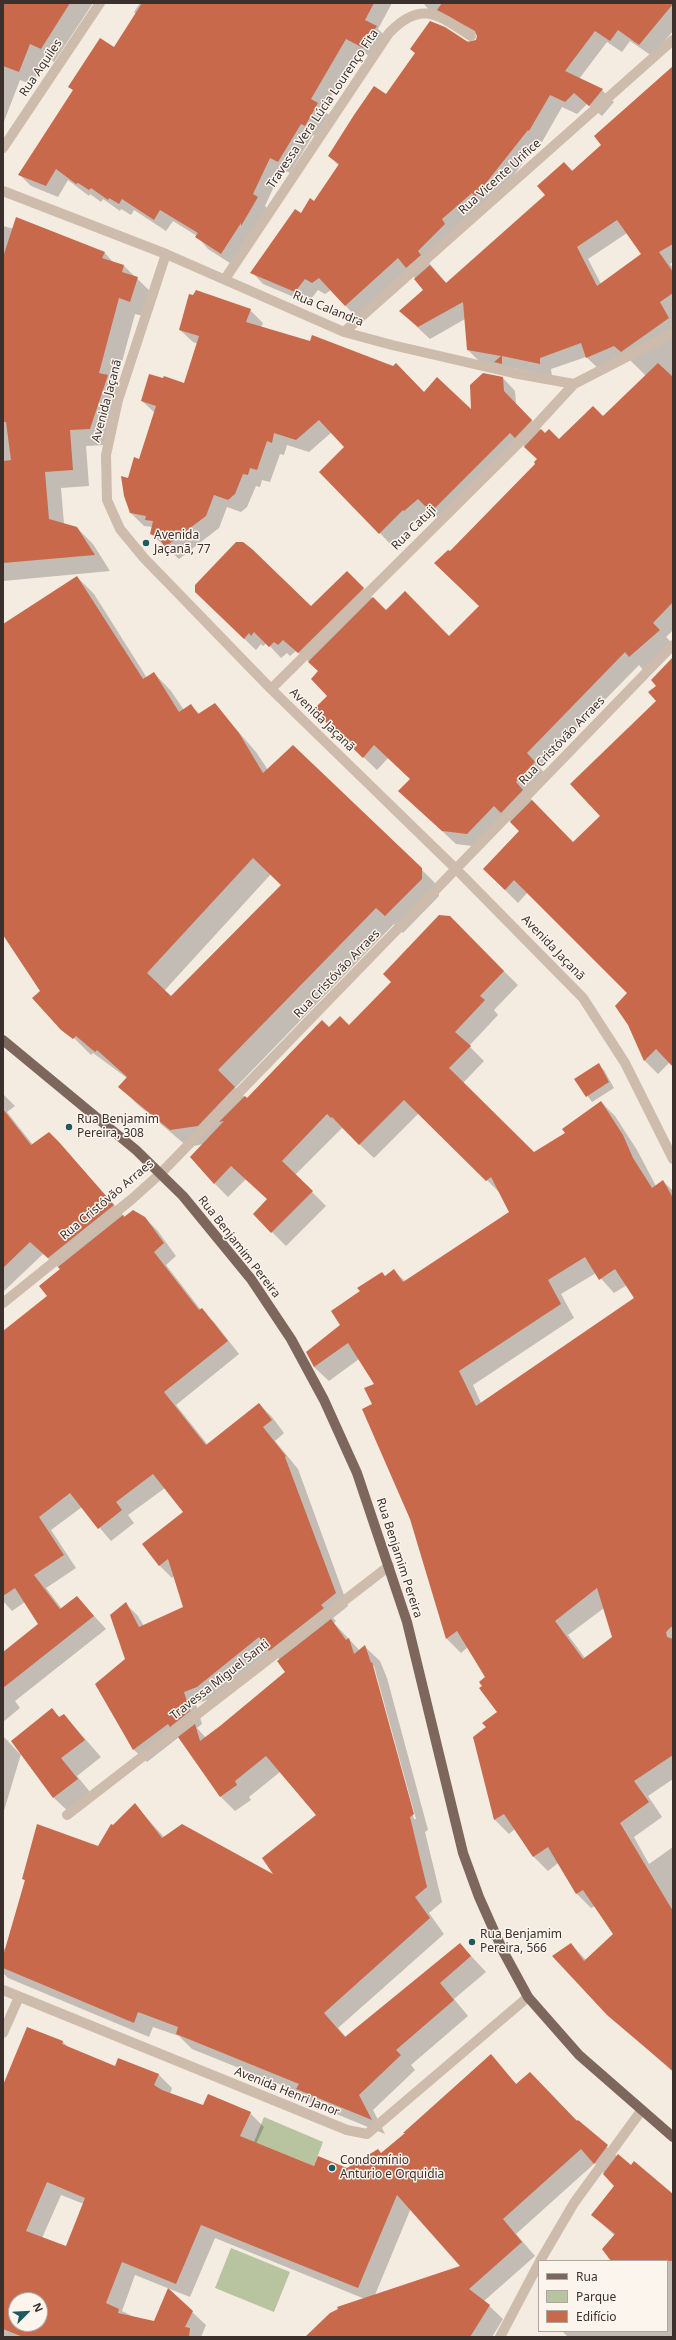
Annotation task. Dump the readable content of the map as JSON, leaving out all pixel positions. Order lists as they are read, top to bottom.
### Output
{
  "streets": {
    "main road": ["Rua Benjamim Pereira"],
    "street": [
      "Rua Aquiles",
      "Travessa Vera Lúcia Lourenço Fita",
      "Rua Vicente Urifice",
      "Rua Calandra",
      "Avenida Jaçanã",
      "Rua Catuji",
      "Rua Cristóvão Arraes",
      "Travessa Miguel Santi",
      "Avenida Henri Janor"
    ]
  },
  "crossings": [
    ["Travessa Vera Lúcia Lourenço Fita", "Rua Calandra"],
    ["Rua Vicente Urifice", "Rua Calandra"],
    ["Rua Calandra", "Avenida Jaçanã"],
    ["Rua Calandra", "Rua Catuji"],
    ["Avenida Jaçanã", "Rua Catuji"],
    ["Avenida Jaçanã", "Rua Cristóvão Arraes"],
    ["Rua Cristóvão Arraes", "Rua Benjamim Pereira"],
    ["Rua Benjamim Pereira", "Travessa Miguel Santi"],
    ["Rua Benjamim Pereira", "Avenida Henri Janor"]
  ],
  "places": [
    "Avenida Jaçanã, 77",
    "Rua Benjamim Pereira, 308",
    "Rua Benjamim Pereira, 566",
    "Condomínio Anturio e Orquidia"
  ],
  "legend": ["Rua", "Parque", "Edifício"],
  "north": "top right"
}
